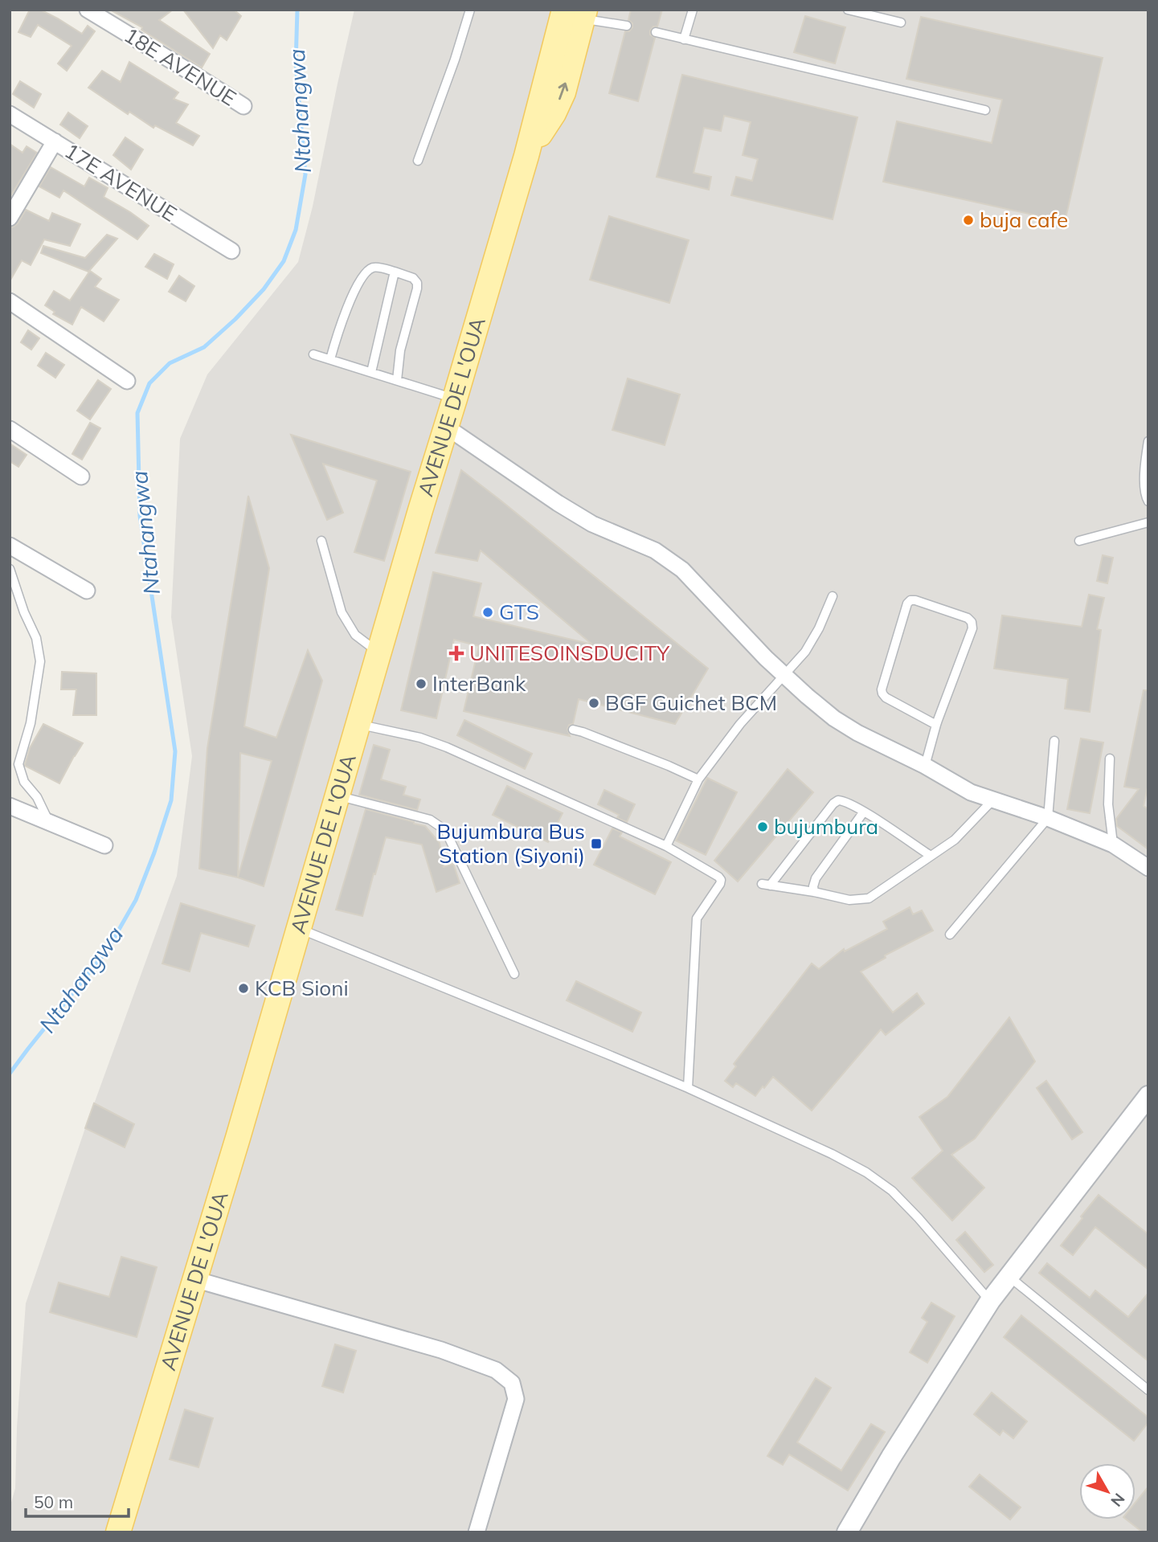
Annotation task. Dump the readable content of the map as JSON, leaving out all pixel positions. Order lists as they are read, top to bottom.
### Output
{
  "streets": {
    "main road": ["AVENUE DE L'OUA"],
    "street": ["18E AVENUE", "17E AVENUE"]
  },
  "water": ["Ntahangwa"],
  "places": {
    "other": [
      "buja cafe",
      "GTS",
      "InterBank",
      "BGF Guichet BCM",
      "bujumbura",
      "KCB Sioni"
    ],
    "health": ["UNITESOINSDUCITY"],
    "transit": ["Bujumbura Bus Station (Siyoni)"]
  },
  "scale_bar": "50 m",
  "north": "bottom right"
}
